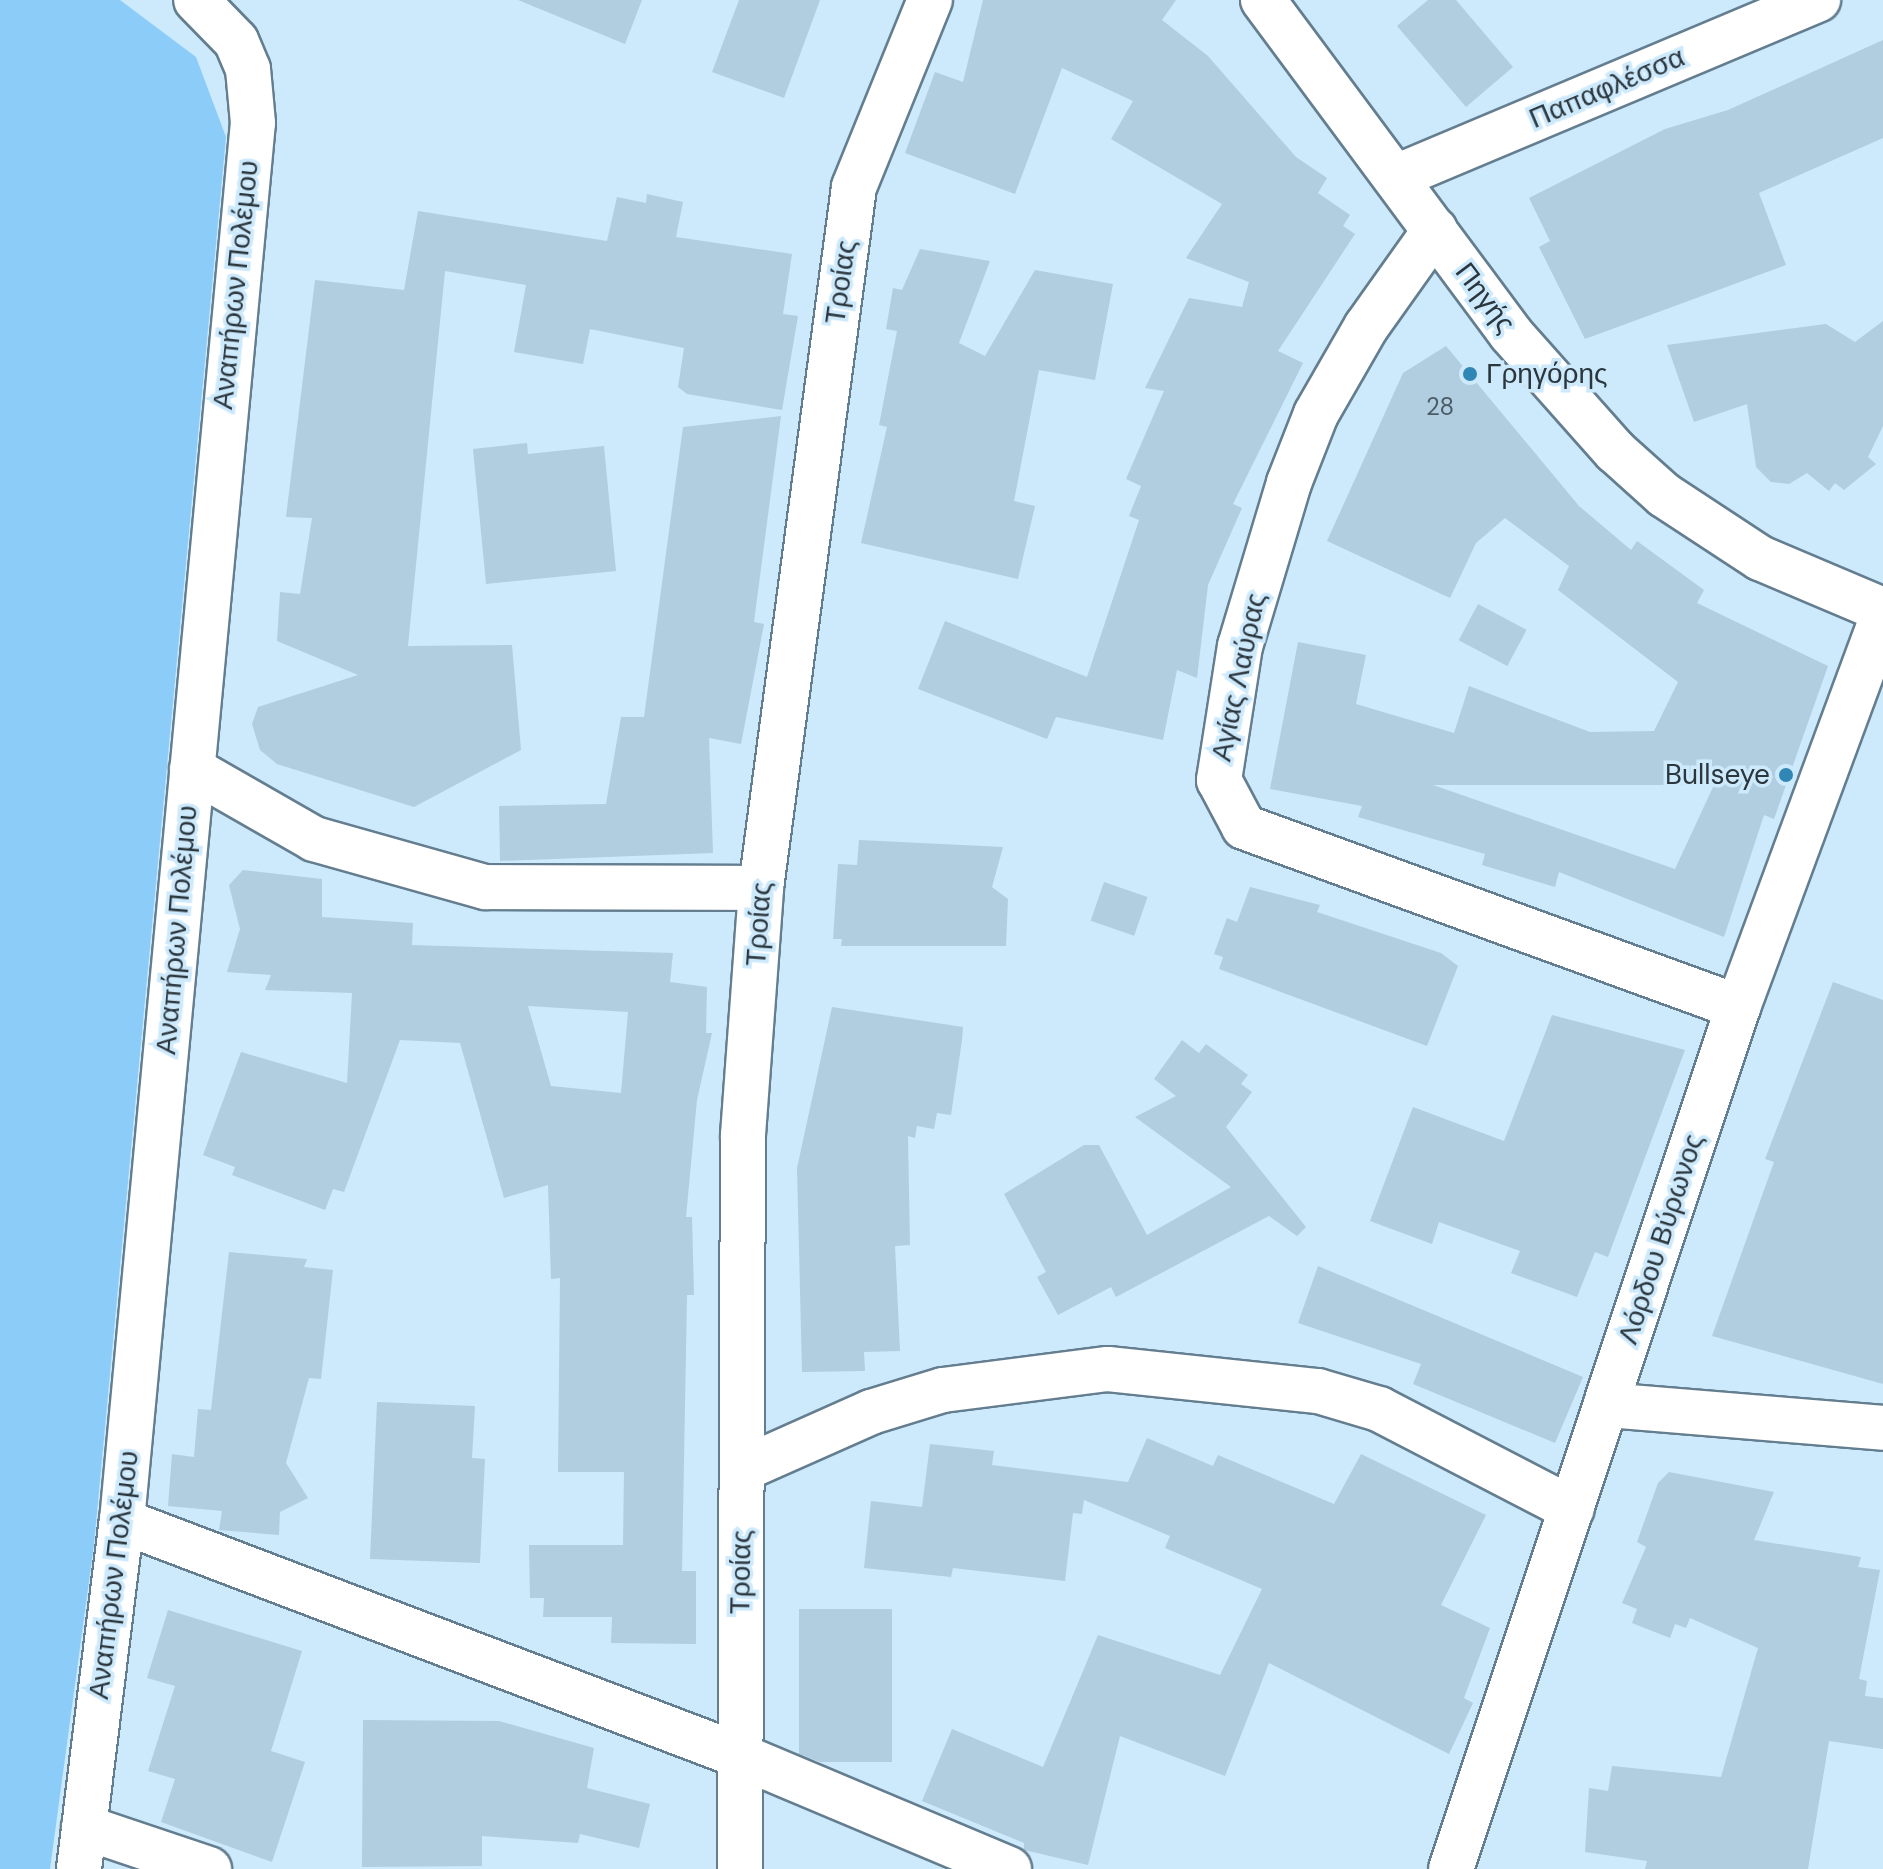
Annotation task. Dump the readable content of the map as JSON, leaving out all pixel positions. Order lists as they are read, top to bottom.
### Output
{
  "streets": {
    "street": [
      "Παπαφλέσσα",
      "Τροίας",
      "Αναπήρων Πολέμου",
      "Πηγής",
      "Αγίας Λαύρας",
      "Λόρδου Βύρωνος"
    ]
  },
  "crossings": [
    ["Παπαφλέσσα", "Πηγής"],
    ["Πηγής", "Αγίας Λαύρας"],
    ["Πηγής", "Λόρδου Βύρωνος"],
    ["Αγίας Λαύρας", "Λόρδου Βύρωνος"]
  ],
  "places": ["Γρηγόρης", "Bullseye"],
  "house_numbers": ["28"]
}
